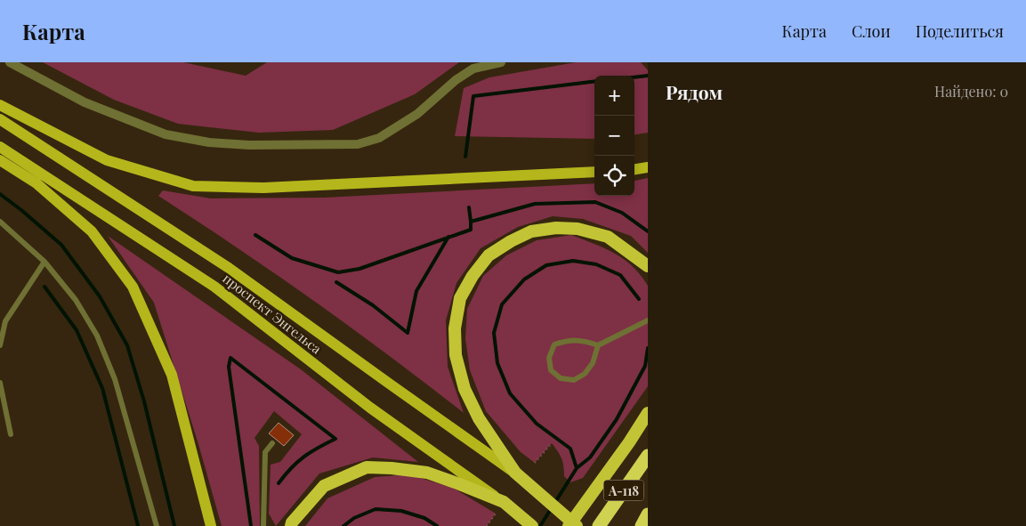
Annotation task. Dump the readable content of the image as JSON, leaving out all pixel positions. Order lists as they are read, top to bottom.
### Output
{
  "streets": {
    "highway": ["проспект Энгельса", "А-118"]
  },
  "page": {
    "header": "Карта",
    "nav": ["Карта", "Слои", "Поделиться"],
    "heading": ["Рядом", "Найдено: 0"],
    "map_buttons": ["+", "−"]
  }
}
